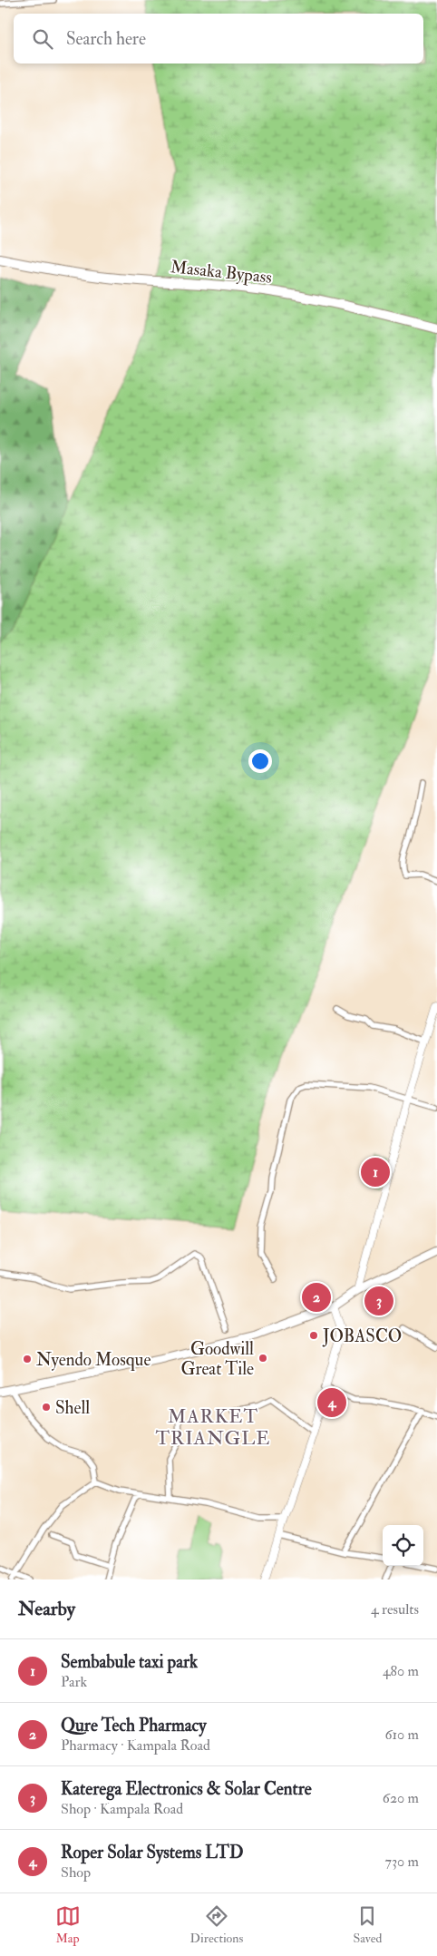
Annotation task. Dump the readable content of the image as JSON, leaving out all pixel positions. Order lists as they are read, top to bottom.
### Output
{
  "streets": {
    "highway": ["Masaka Bypass"]
  },
  "districts": ["MARKET TRIANGLE"],
  "places": [
    "JOBASCO",
    "Goodwill Great Tile",
    "Nyendo Mosque",
    "Shell"
  ],
  "page": {
    "search": "Search here",
    "pins": [
      "1",
      "2",
      "3",
      "4"
    ],
    "heading": ["Nearby", "4 results"],
    "list": [
      {
        "mark": "1",
        "name": "Sembabule taxi park",
        "note": "Park",
        "value": "480 m"
      },
      {
        "mark": "2",
        "name": "Qure Tech Pharmacy",
        "note": "Pharmacy · Kampala Road",
        "value": "610 m"
      },
      {
        "mark": "3",
        "name": "Katerega Electronics & Solar Centre",
        "note": "Shop · Kampala Road",
        "value": "620 m"
      },
      {
        "mark": "4",
        "name": "Roper Solar Systems LTD",
        "note": "Shop",
        "value": "730 m"
      }
    ],
    "nav": ["Map", "Directions", "Saved"]
  }
}
